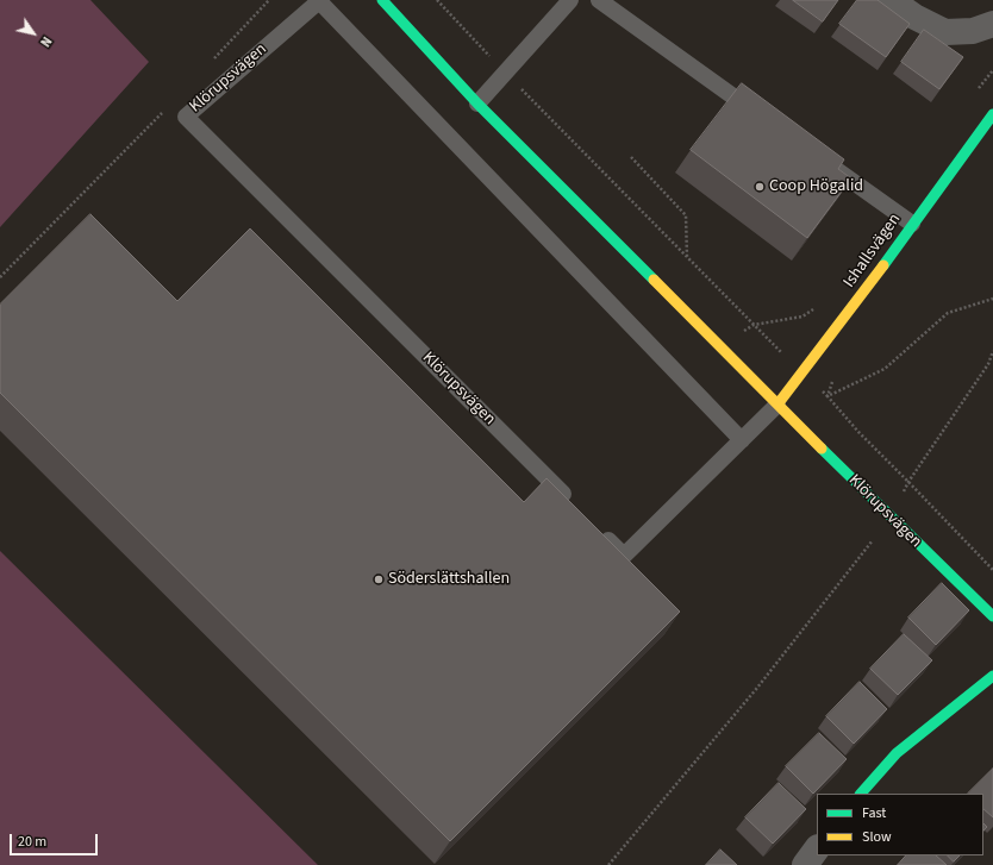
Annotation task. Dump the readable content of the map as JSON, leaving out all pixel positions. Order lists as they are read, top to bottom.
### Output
{
  "streets": {
    "street": ["Klörupsvägen", "Ishallsvägen"]
  },
  "crossings": [
    ["Klörupsvägen", "Ishallsvägen"]
  ],
  "places": ["Coop Högalid", "Söderslättshallen"],
  "legend": ["Fast", "Slow"],
  "scale_bar": "20 m",
  "north": "bottom right"
}
